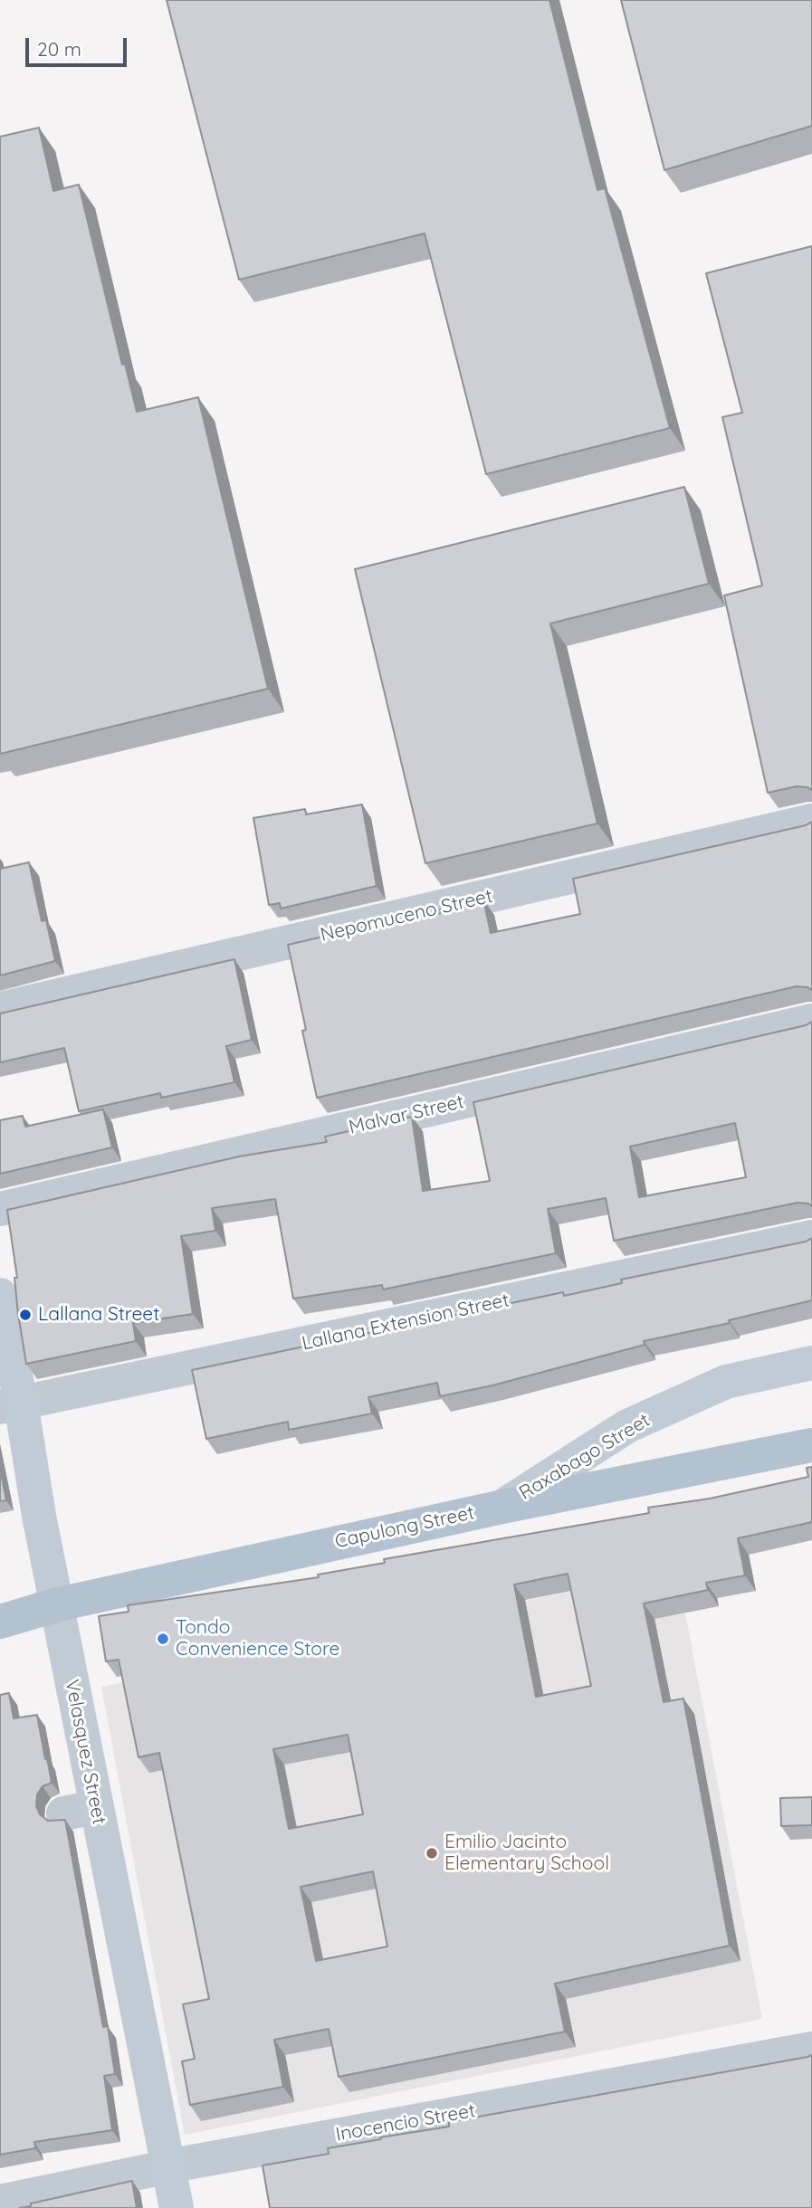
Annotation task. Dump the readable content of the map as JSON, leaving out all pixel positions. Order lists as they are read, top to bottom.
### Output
{
  "streets": {
    "main road": ["Capulong Street"],
    "street": [
      "Nepomuceno Street",
      "Malvar Street",
      "Lallana Extension Street",
      "Raxabago Street",
      "Velasquez Street",
      "Inocencio Street"
    ]
  },
  "crossings": [
    ["Lallana Extension Street", "Velasquez Street"],
    ["Raxabago Street", "Capulong Street"],
    ["Capulong Street", "Velasquez Street"],
    ["Velasquez Street", "Inocencio Street"]
  ],
  "places": ["Lallana Street", "Tondo Convenience Store", "Emilio Jacinto Elementary School"],
  "scale_bar": "20 m"
}
